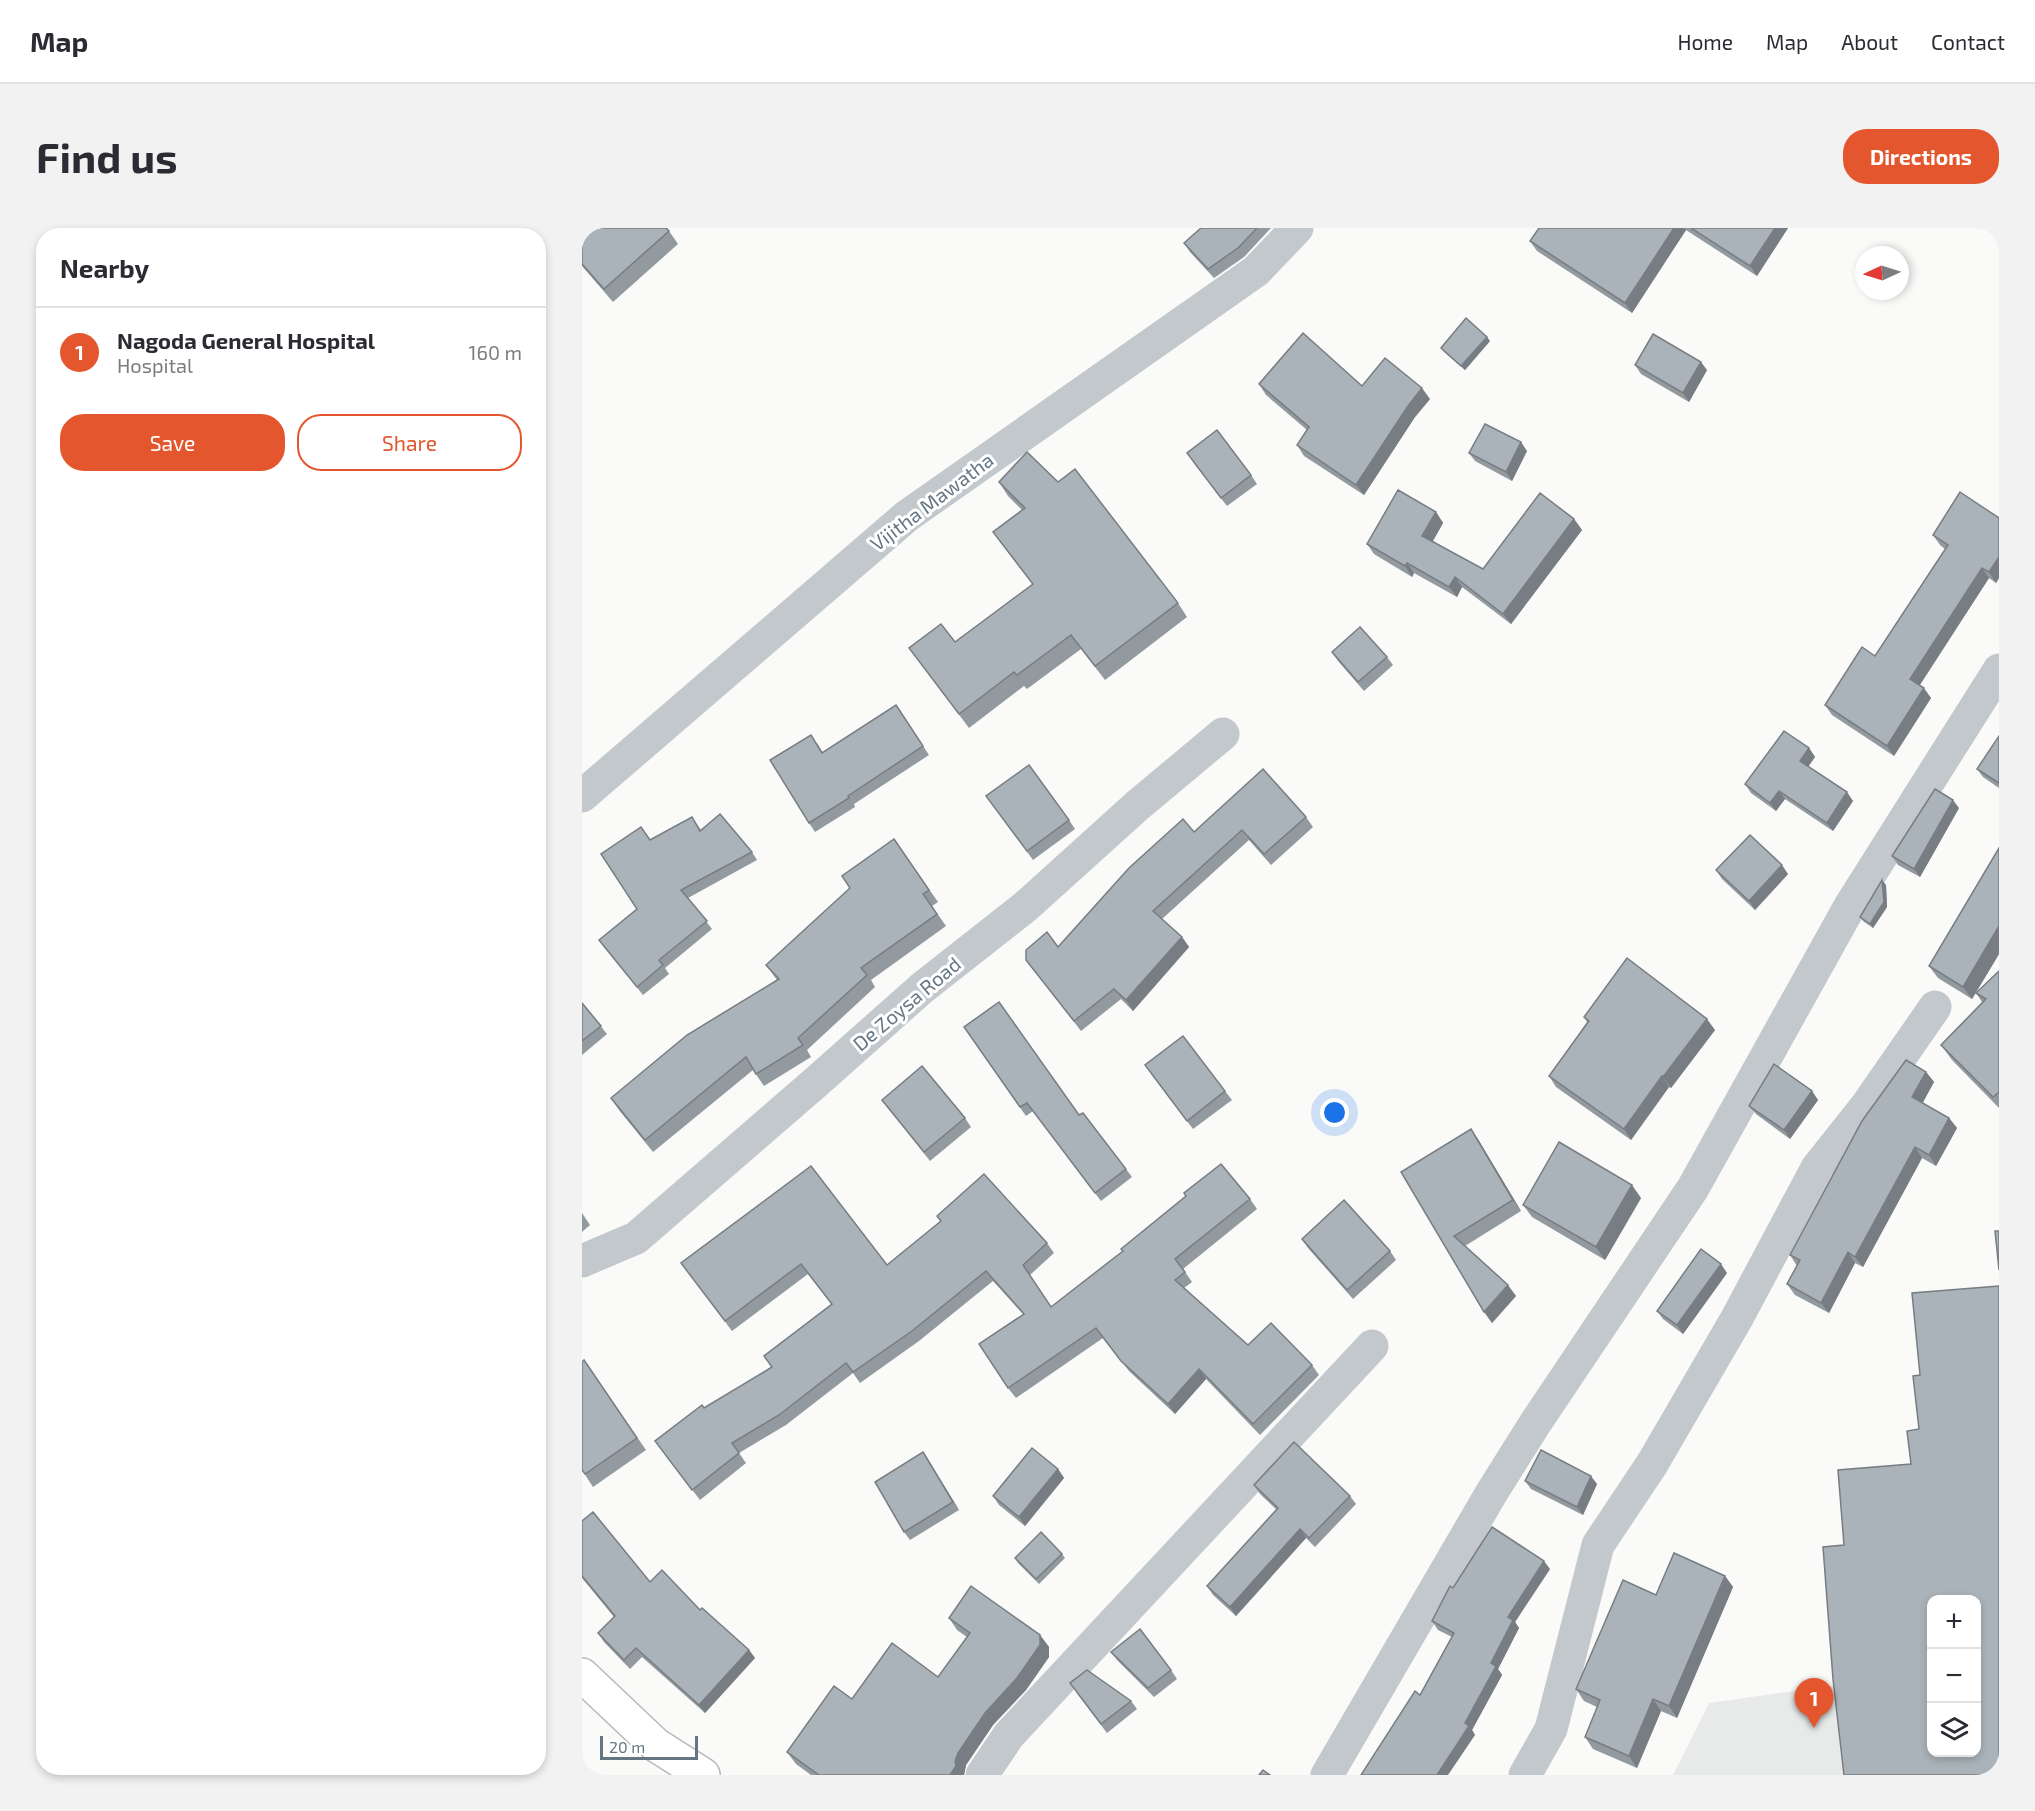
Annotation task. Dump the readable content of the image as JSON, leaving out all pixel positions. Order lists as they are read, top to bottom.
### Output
{
  "streets": {
    "street": ["Vijitha Mawatha", "De Zoysa Road"]
  },
  "scale_bar": "20 m",
  "north": "left",
  "page": {
    "header": "Map",
    "nav": [
      "Home",
      "Map",
      "About",
      "Contact"
    ],
    "buttons": [
      "Directions",
      ["Save", "Share"]
    ],
    "title": "Find us",
    "heading": "Nearby",
    "list": [
      {
        "mark": "1",
        "name": "Nagoda General Hospital",
        "note": "Hospital",
        "value": "160 m"
      }
    ],
    "map_buttons": ["+", "−"],
    "pins": "1",
    "scale": "20 m"
  }
}
